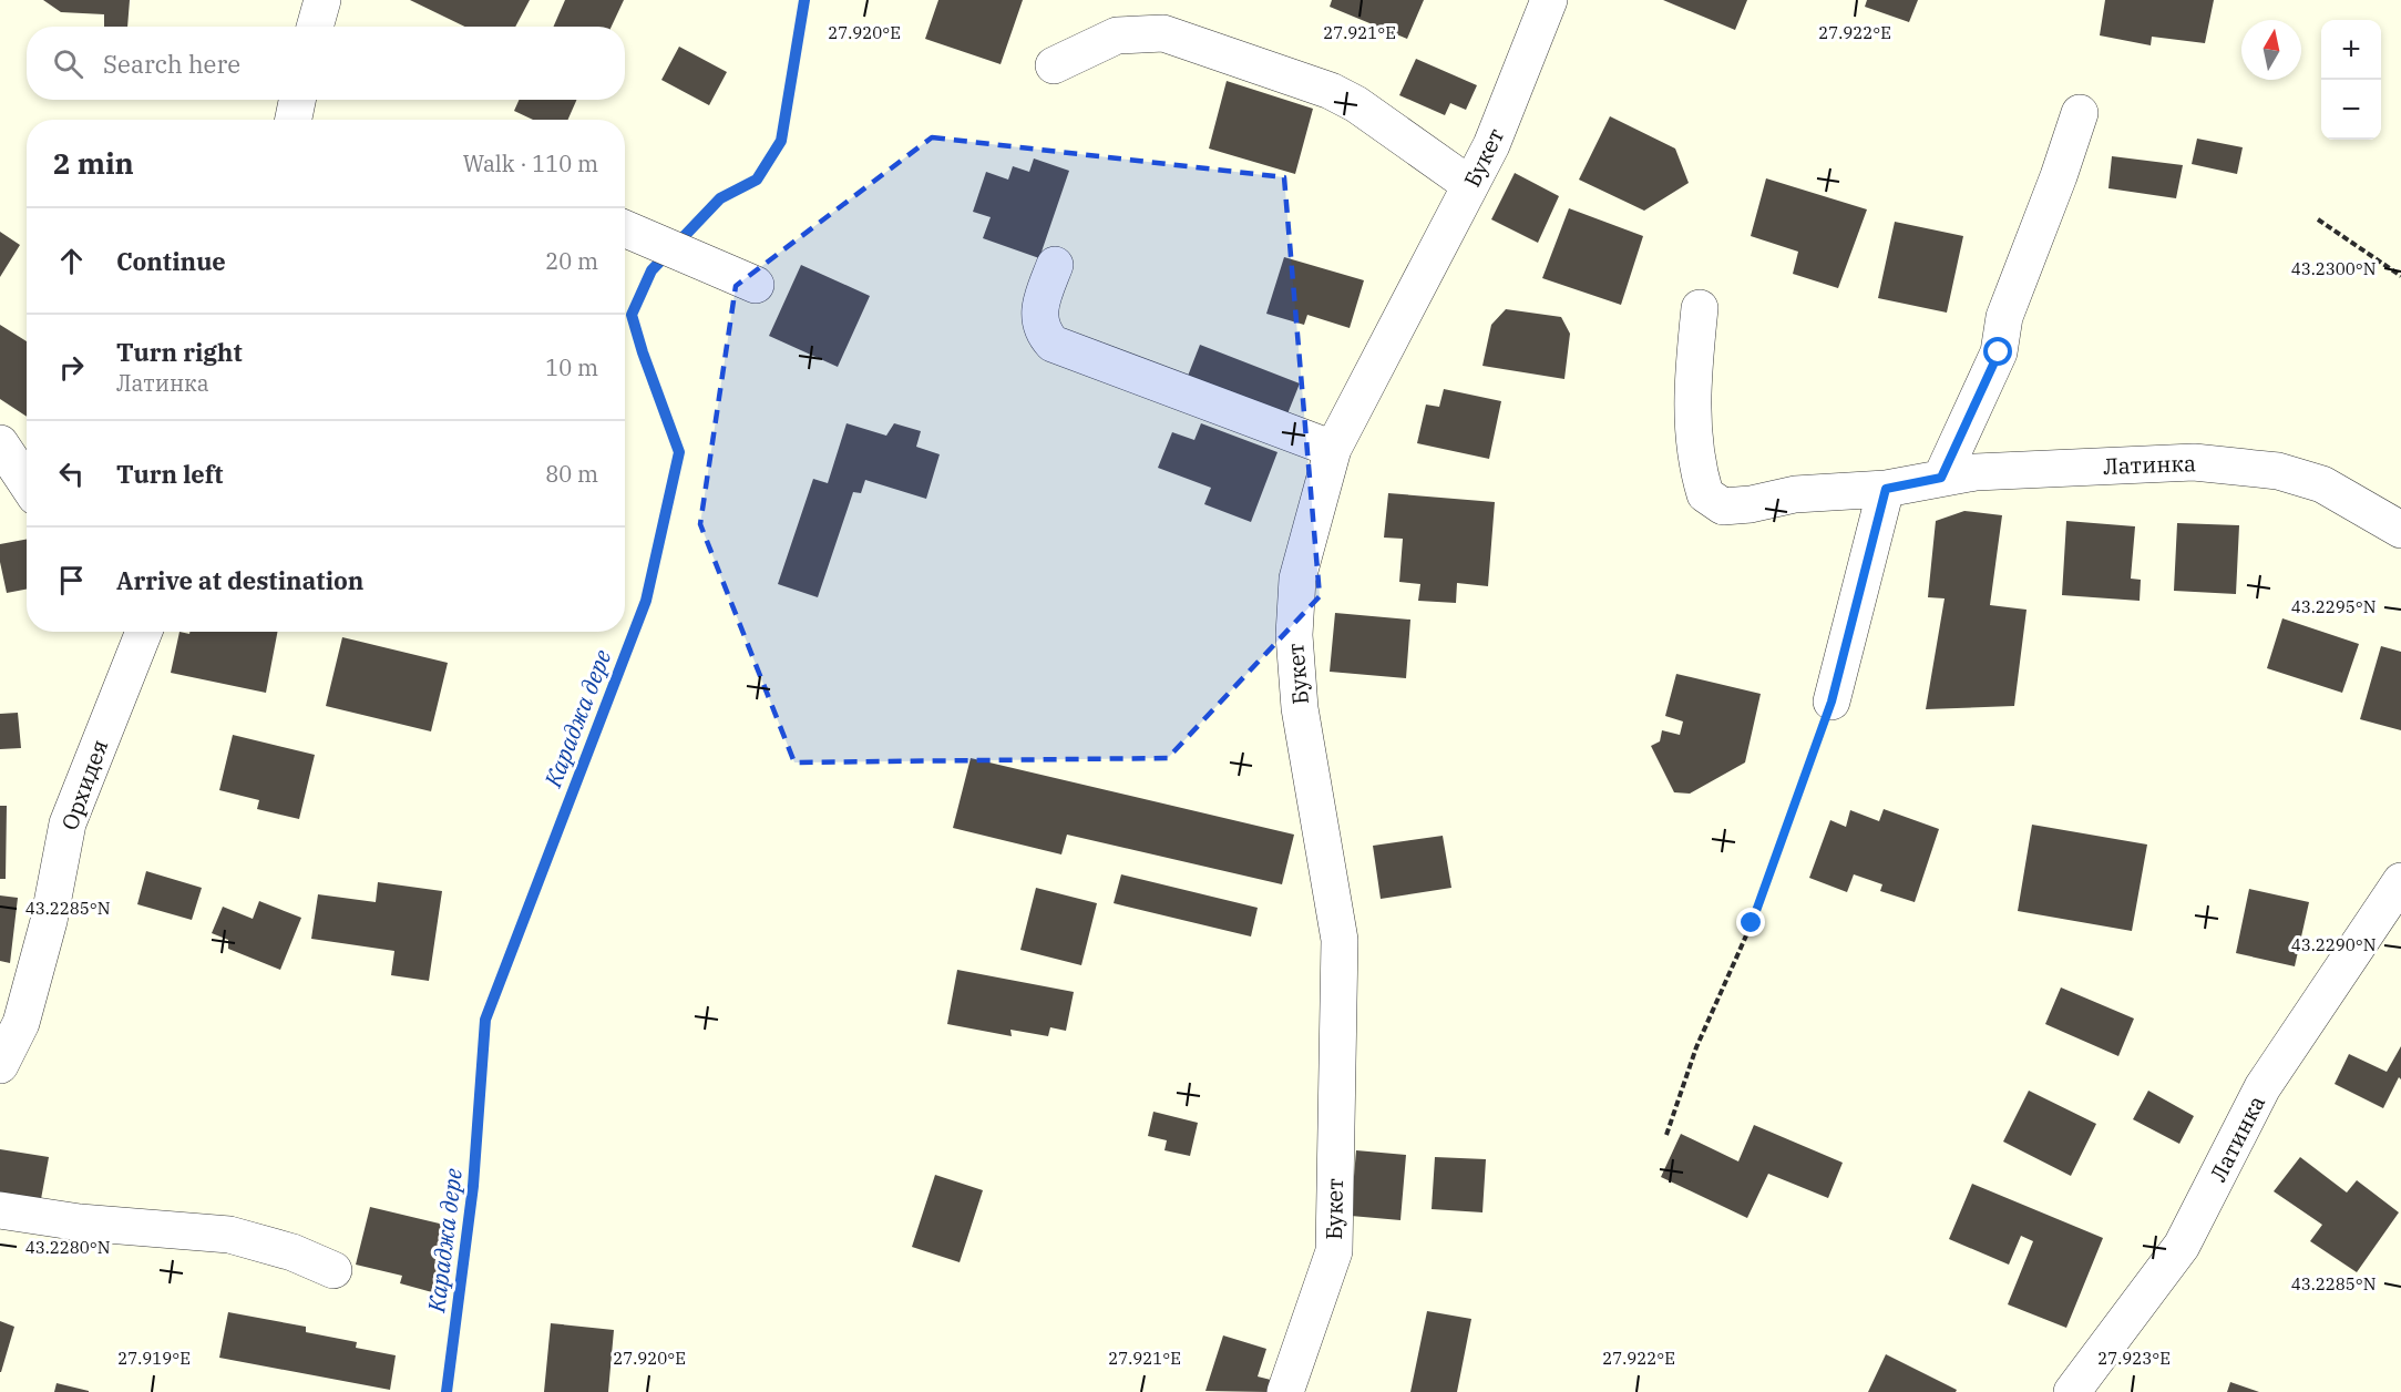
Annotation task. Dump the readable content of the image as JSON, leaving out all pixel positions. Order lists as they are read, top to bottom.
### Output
{
  "streets": {
    "street": ["Букет", "Латинка", "Орхидея"]
  },
  "water": ["Караджа дере"],
  "north": "top",
  "page": {
    "map_buttons": ["+", "−"],
    "search": "Search here",
    "heading": ["2 min", "Walk · 110 m"],
    "list": [
      ["Continue", "20 m"],
      ["Turn right", "Латинка", "10 m"],
      ["Turn left", "80 m"],
      "Arrive at destination"
    ]
  },
  "coordinates": [
    "27.920°E",
    "27.921°E",
    "27.922°E",
    "43.2300°N",
    "43.2295°N",
    "43.2285°N",
    "43.2290°N",
    "43.2280°N",
    "27.919°E",
    "27.923°E"
  ]
}
